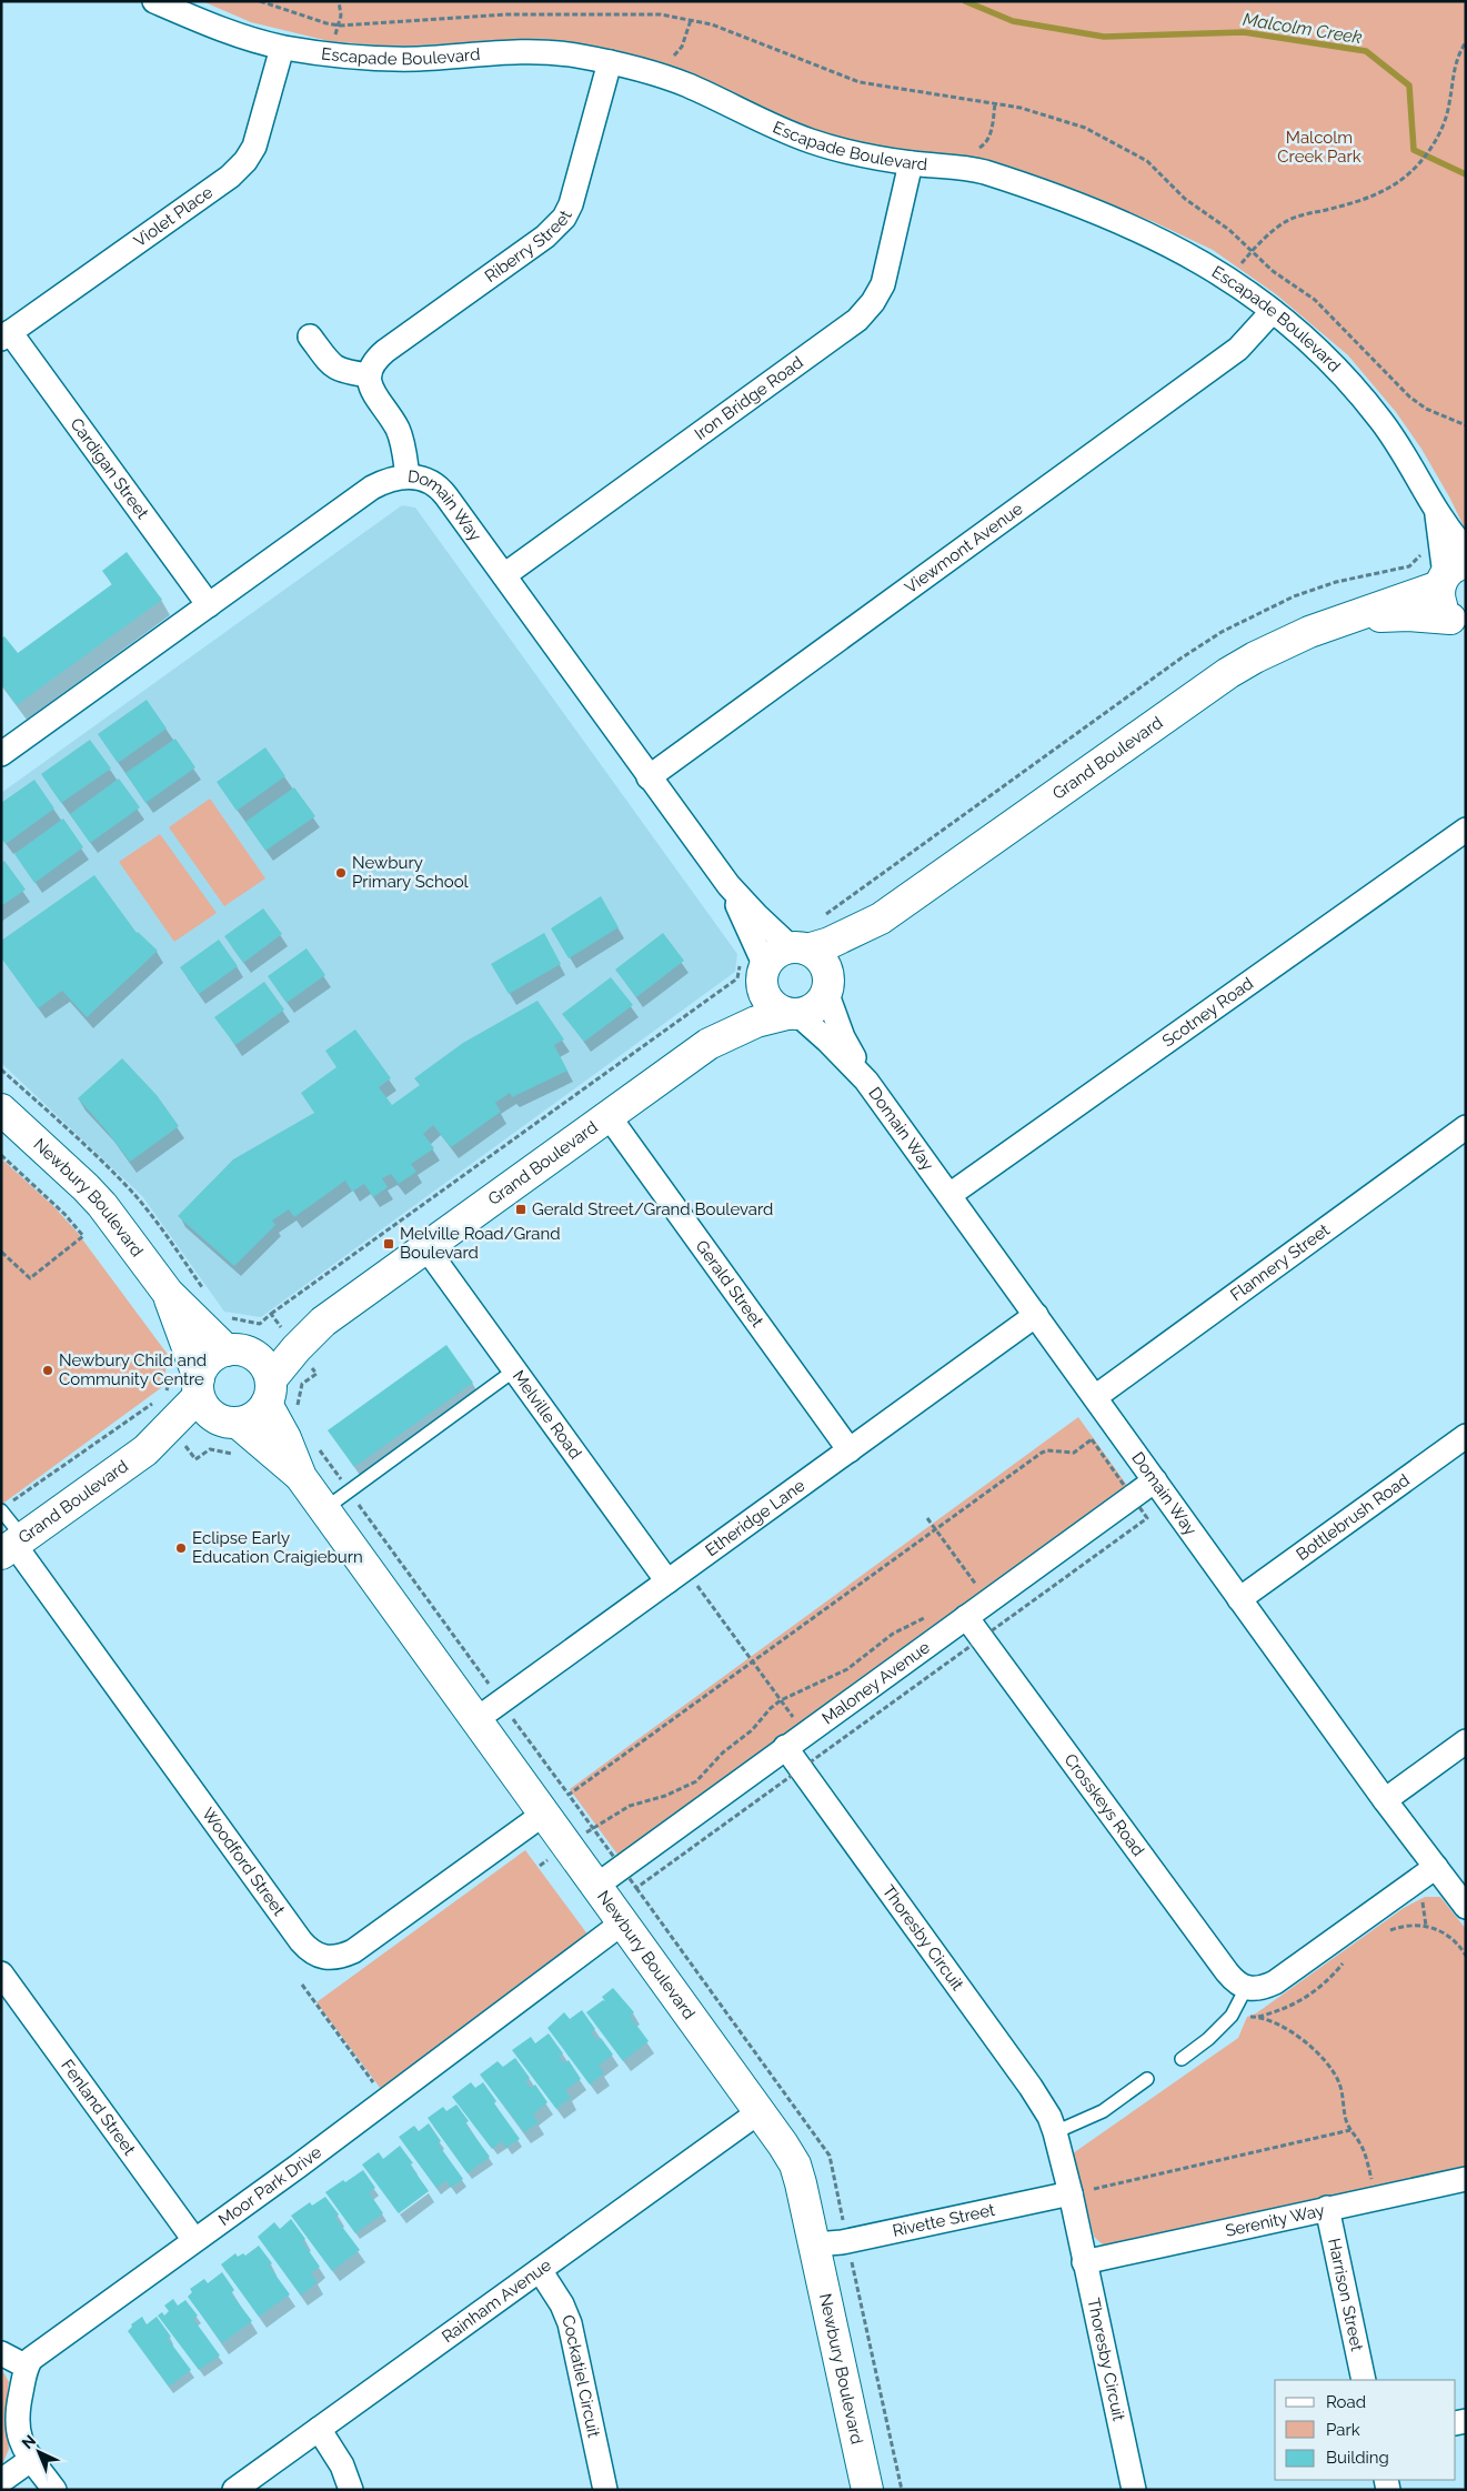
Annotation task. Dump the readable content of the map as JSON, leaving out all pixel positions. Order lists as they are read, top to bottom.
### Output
{
  "streets": {
    "street": [
      "Escapade Boulevard",
      "Violet Place",
      "Riberry Street",
      "Iron Bridge Road",
      "Cardigan Street",
      "Domain Way",
      "Viewmont Avenue",
      "Grand Boulevard",
      "Scotney Road",
      "Newbury Boulevard",
      "Flannery Street",
      "Gerald Street",
      "Melville Road",
      "Bottlebrush Road",
      "Etheridge Lane",
      "Maloney Avenue",
      "Crosskeys Road",
      "Woodford Street",
      "Thoresby Circuit",
      "Fenland Street",
      "Moor Park Drive",
      "Rivette Street",
      "Serenity Way",
      "Harrison Street",
      "Rainham Avenue",
      "Cockatiel Circuit"
    ]
  },
  "crossings": [
    ["Escapade Boulevard", "Violet Place"],
    ["Escapade Boulevard", "Riberry Street"],
    ["Escapade Boulevard", "Iron Bridge Road"],
    ["Escapade Boulevard", "Viewmont Avenue"],
    ["Escapade Boulevard", "Grand Boulevard"],
    ["Violet Place", "Cardigan Street"],
    ["Iron Bridge Road", "Domain Way"],
    ["Cardigan Street", "Domain Way"],
    ["Domain Way", "Viewmont Avenue"],
    ["Domain Way", "Grand Boulevard"],
    ["Domain Way", "Scotney Road"],
    ["Domain Way", "Flannery Street"],
    ["Domain Way", "Bottlebrush Road"],
    ["Domain Way", "Etheridge Lane"],
    ["Domain Way", "Maloney Avenue"],
    ["Grand Boulevard", "Newbury Boulevard"],
    ["Grand Boulevard", "Gerald Street"],
    ["Grand Boulevard", "Melville Road"],
    ["Grand Boulevard", "Woodford Street"],
    ["Newbury Boulevard", "Etheridge Lane"],
    ["Newbury Boulevard", "Maloney Avenue"],
    ["Newbury Boulevard", "Woodford Street"],
    ["Newbury Boulevard", "Moor Park Drive"],
    ["Newbury Boulevard", "Rivette Street"],
    ["Newbury Boulevard", "Rainham Avenue"],
    ["Gerald Street", "Etheridge Lane"],
    ["Melville Road", "Etheridge Lane"],
    ["Maloney Avenue", "Crosskeys Road"],
    ["Maloney Avenue", "Thoresby Circuit"],
    ["Thoresby Circuit", "Rivette Street"],
    ["Thoresby Circuit", "Serenity Way"],
    ["Fenland Street", "Moor Park Drive"],
    ["Serenity Way", "Harrison Street"],
    ["Rainham Avenue", "Cockatiel Circuit"]
  ],
  "water": ["Malcolm Creek"],
  "parks": ["Malcolm Creek Park"],
  "places": {
    "other": ["Newbury Primary School", "Newbury Child and Community Centre", "Eclipse Early Education Craigieburn"],
    "transit": ["Gerald Street/Grand Boulevard", "Melville Road/Grand Boulevard"]
  },
  "legend": ["Road", "Park", "Building"],
  "north": "top left"
}
